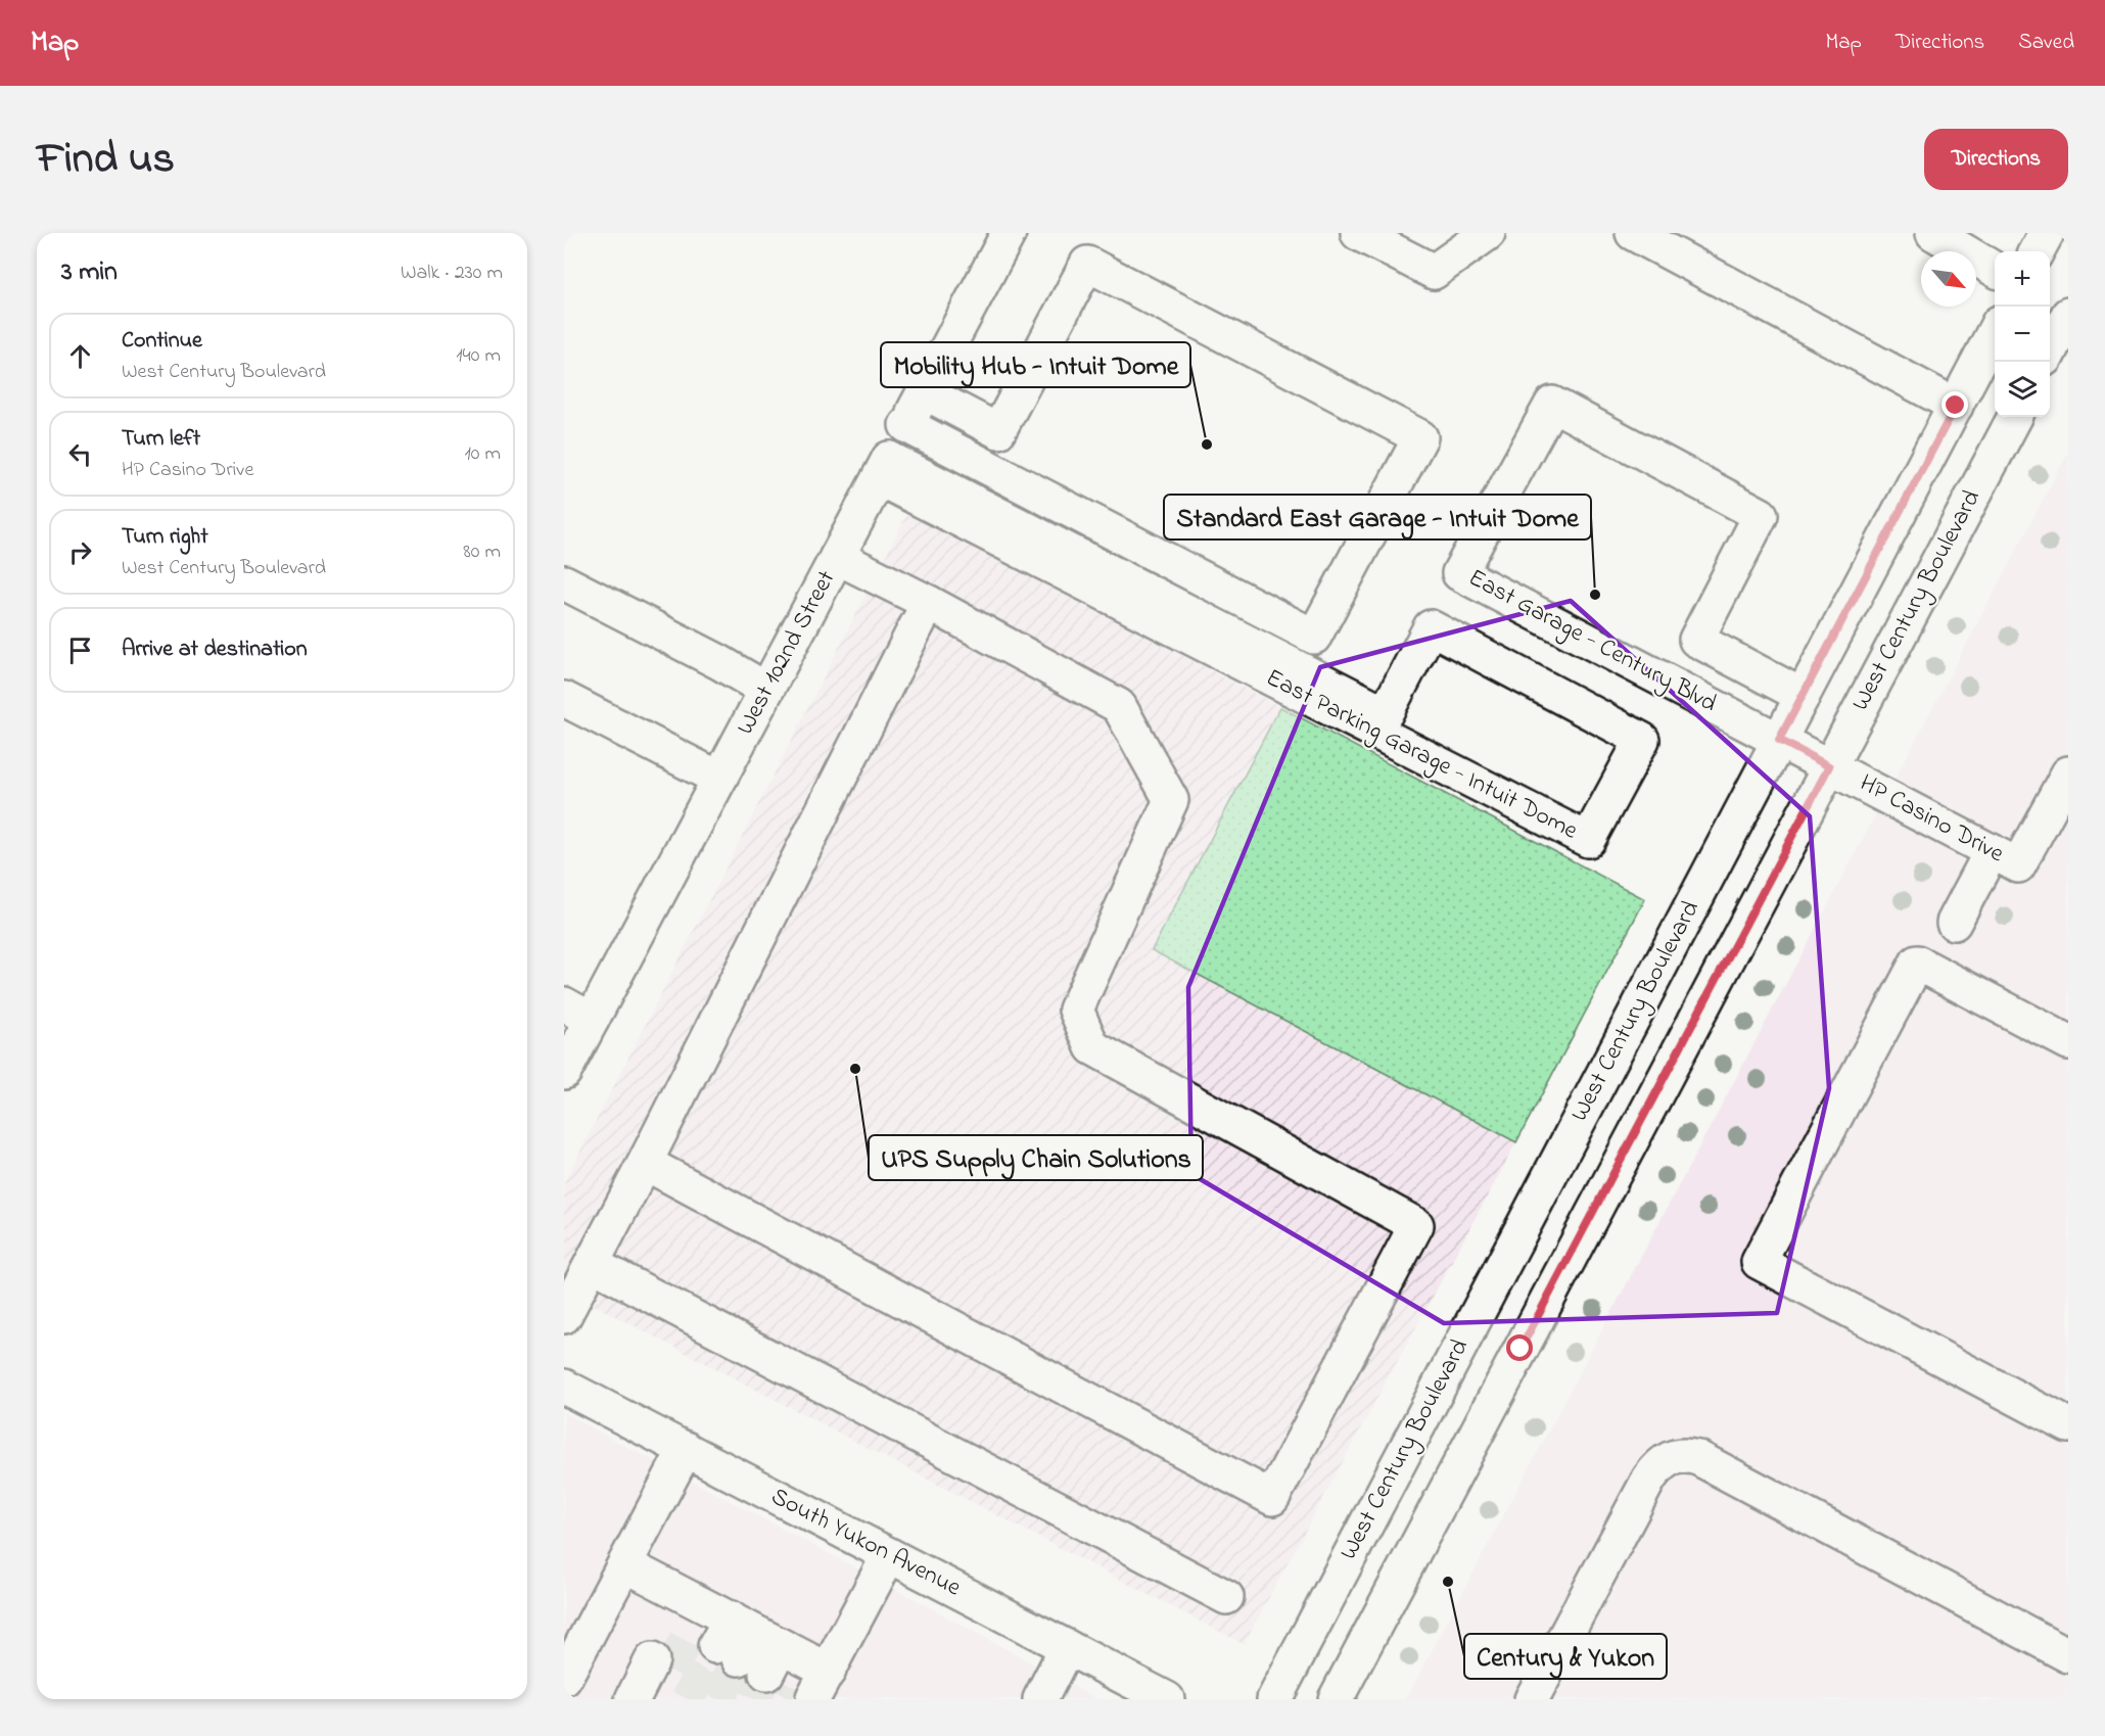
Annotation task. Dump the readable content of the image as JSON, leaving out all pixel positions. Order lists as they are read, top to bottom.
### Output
{
  "streets": {
    "main road": [
      "West Century Boulevard",
      "East Garage - Century Blvd",
      "West 102nd Street",
      "East Parking Garage - Intuit Dome",
      "HP Casino Drive",
      "South Yukon Avenue"
    ]
  },
  "crossings": [
    ["West Century Boulevard", "East Garage - Century Blvd"],
    ["West Century Boulevard", "HP Casino Drive"],
    ["East Garage - Century Blvd", "HP Casino Drive"],
    ["West 102nd Street", "East Parking Garage - Intuit Dome"]
  ],
  "places": [
    "Mobility Hub - Intuit Dome",
    "Standard East Garage - Intuit Dome",
    "UPS Supply Chain Solutions",
    "Century & Yukon"
  ],
  "north": "bottom right",
  "page": {
    "header": "Map",
    "nav": ["Map", "Directions", "Saved"],
    "title": "Find us",
    "buttons": "Directions",
    "heading": ["3 min", "Walk · 230 m"],
    "map_buttons": ["+", "−"],
    "list": [
      ["Continue", "West Century Boulevard", "140 m"],
      ["Turn left", "HP Casino Drive", "10 m"],
      ["Turn right", "West Century Boulevard", "80 m"],
      "Arrive at destination"
    ]
  }
}
